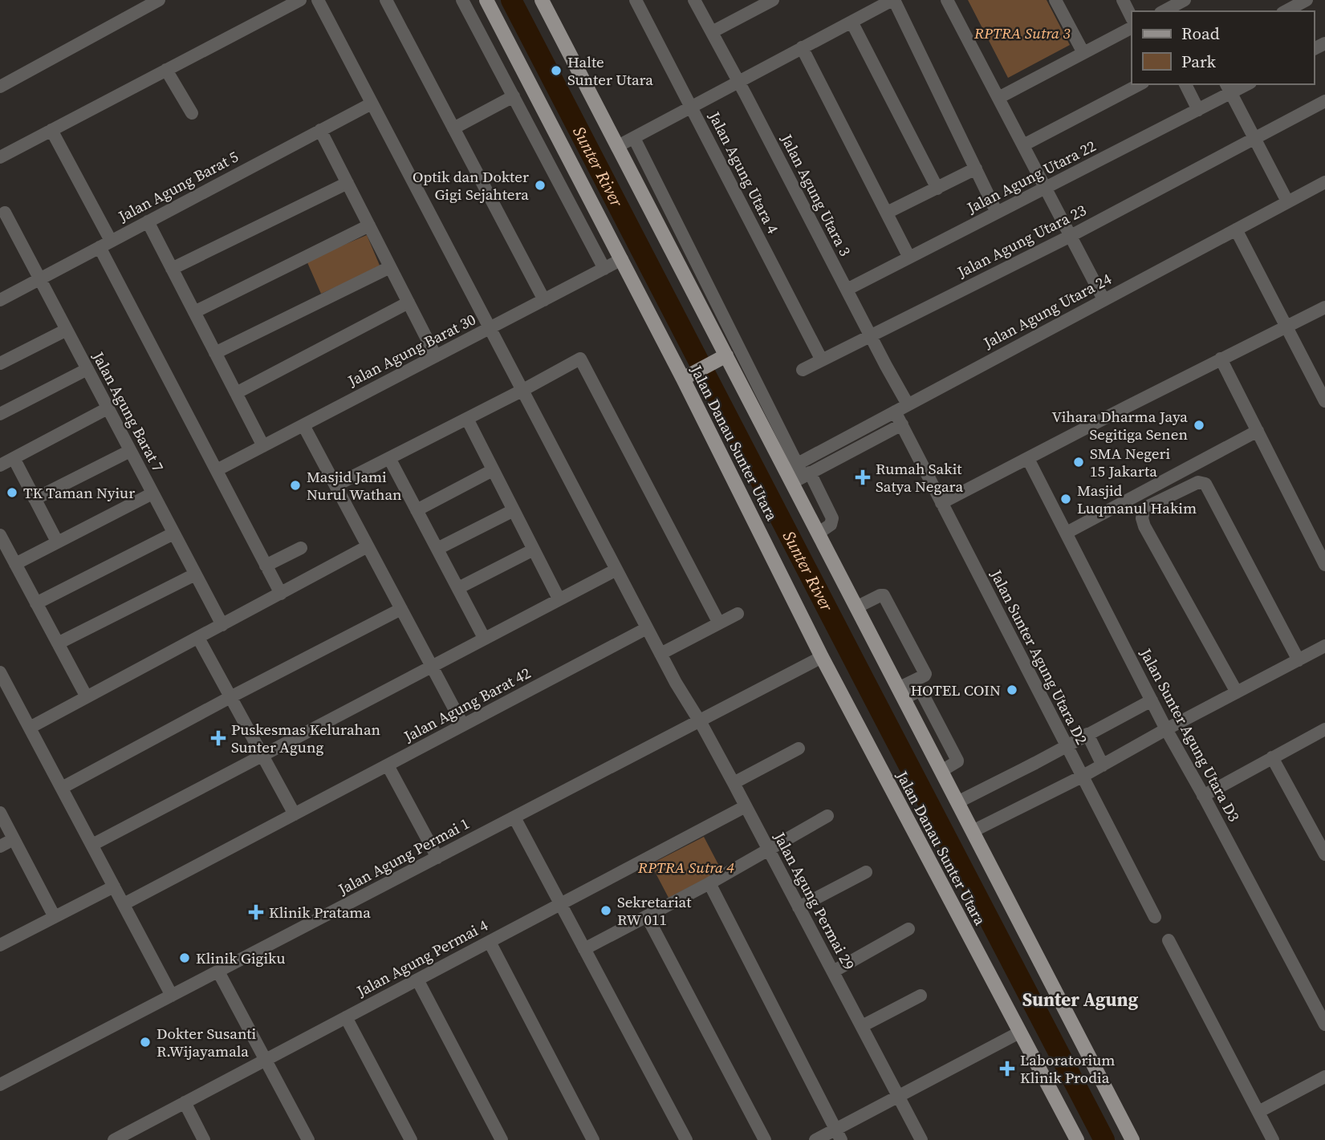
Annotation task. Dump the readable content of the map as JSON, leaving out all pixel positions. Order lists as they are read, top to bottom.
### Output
{
  "streets": {
    "main road": ["Jalan Danau Sunter Utara"],
    "street": [
      "Jalan Agung Utara 4",
      "Jalan Agung Utara 22",
      "Jalan Agung Barat 5",
      "Jalan Agung Utara 3",
      "Jalan Agung Utara 23",
      "Jalan Agung Utara 24",
      "Jalan Agung Barat 30",
      "Jalan Agung Barat 7",
      "Jalan Sunter Agung Utara D2",
      "Jalan Agung Barat 42",
      "Jalan Sunter Agung Utara D3",
      "Jalan Agung Permai 1",
      "Jalan Agung Permai 29",
      "Jalan Agung Permai 4"
    ]
  },
  "crossings": [
    ["Jalan Agung Utara 4", "Jalan Agung Utara 23"],
    ["Jalan Agung Utara 22", "Jalan Agung Utara 3"],
    ["Jalan Agung Barat 5", "Jalan Agung Barat 7"],
    ["Jalan Agung Barat 5", "Jalan Agung Permai 29"],
    ["Jalan Agung Utara 3", "Jalan Agung Utara 23"],
    ["Jalan Agung Utara 3", "Jalan Agung Utara 24"],
    ["Jalan Agung Utara 24", "Jalan Sunter Agung Utara D2"],
    ["Jalan Agung Barat 30", "Jalan Danau Sunter Utara"],
    ["Jalan Agung Barat 30", "Jalan Agung Permai 29"],
    ["Jalan Danau Sunter Utara", "Jalan Agung Permai 1"],
    ["Jalan Agung Barat 42", "Jalan Agung Permai 29"],
    ["Jalan Agung Permai 1", "Jalan Agung Permai 29"],
    ["Jalan Agung Permai 29", "Jalan Agung Permai 4"]
  ],
  "districts": ["Sunter Agung"],
  "water": ["Sunter River"],
  "parks": ["RPTRA Sutra 3", "RPTRA Sutra 4"],
  "places": {
    "other": [
      "Halte Sunter Utara",
      "Optik dan Dokter Gigi Sejahtera",
      "Vihara Dharma Jaya Segitiga Senen",
      "SMA Negeri 15 Jakarta",
      "Masjid Jami Nurul Wathan",
      "TK Taman Nyiur",
      "Masjid Luqmanul Hakim",
      "HOTEL COIN",
      "Sekretariat RW 011",
      "Klinik Gigiku",
      "Dokter Susanti R.Wijayamala"
    ],
    "health": [
      "Rumah Sakit Satya Negara",
      "Puskesmas Kelurahan Sunter Agung",
      "Klinik Pratama",
      "Laboratorium Klinik Prodia"
    ]
  },
  "legend": ["Road", "Park"]
}
